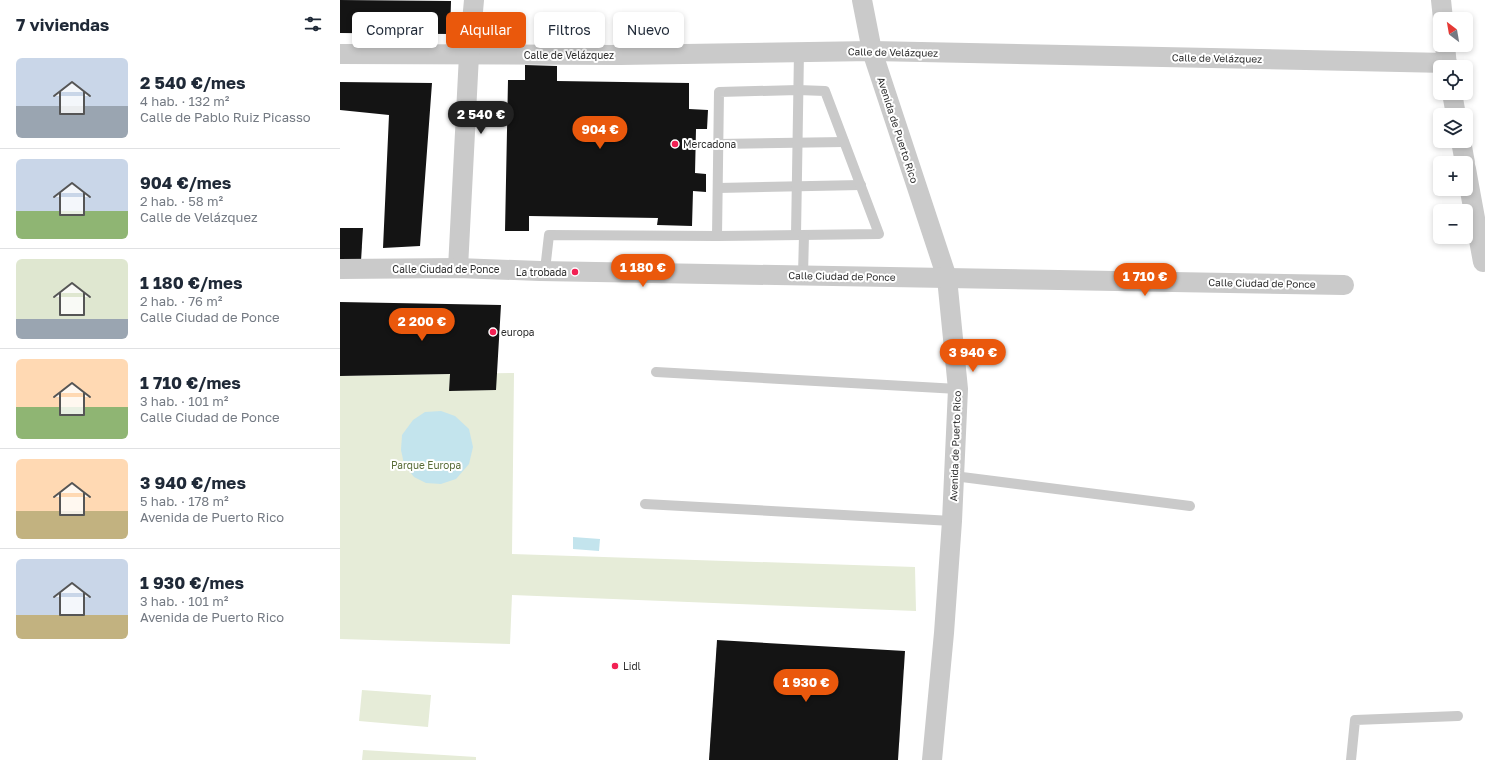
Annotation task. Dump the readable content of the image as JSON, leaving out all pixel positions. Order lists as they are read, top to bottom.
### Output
{
  "streets": {
    "street": ["Calle de Velázquez", "Avenida de Puerto Rico", "Calle Ciudad de Ponce"]
  },
  "crossings": [
    ["Calle de Velázquez", "Avenida de Puerto Rico"],
    ["Avenida de Puerto Rico", "Calle Ciudad de Ponce"]
  ],
  "parks": ["Parque Europa"],
  "places": [
    "Mercadona",
    "La trobada",
    "europa",
    "Lidl"
  ],
  "north": "top left",
  "page": {
    "heading": "7 viviendas",
    "map_buttons": ["+", "−"],
    "chip": [
      "Comprar",
      "Alquilar",
      "Filtros",
      "Nuevo"
    ],
    "list": [
      {
        "name": "2 540 €/mes",
        "note": "4 hab. · 132 m² · Calle de Pablo Ruiz Picasso"
      },
      {
        "name": "904 €/mes",
        "note": "2 hab. · 58 m² · Calle de Velázquez"
      },
      {
        "name": "1 180 €/mes",
        "note": "2 hab. · 76 m² · Calle Ciudad de Ponce"
      },
      {
        "name": "1 710 €/mes",
        "note": "3 hab. · 101 m² · Calle Ciudad de Ponce"
      },
      {
        "name": "3 940 €/mes",
        "note": "5 hab. · 178 m² · Avenida de Puerto Rico"
      },
      {
        "name": "1 930 €/mes",
        "note": "3 hab. · 101 m² · Avenida de Puerto Rico"
      }
    ],
    "price": [
      "2 540 €",
      "904 €",
      "1 180 €",
      "1 710 €",
      "2 200 €",
      "3 940 €",
      "1 930 €"
    ]
  }
}
